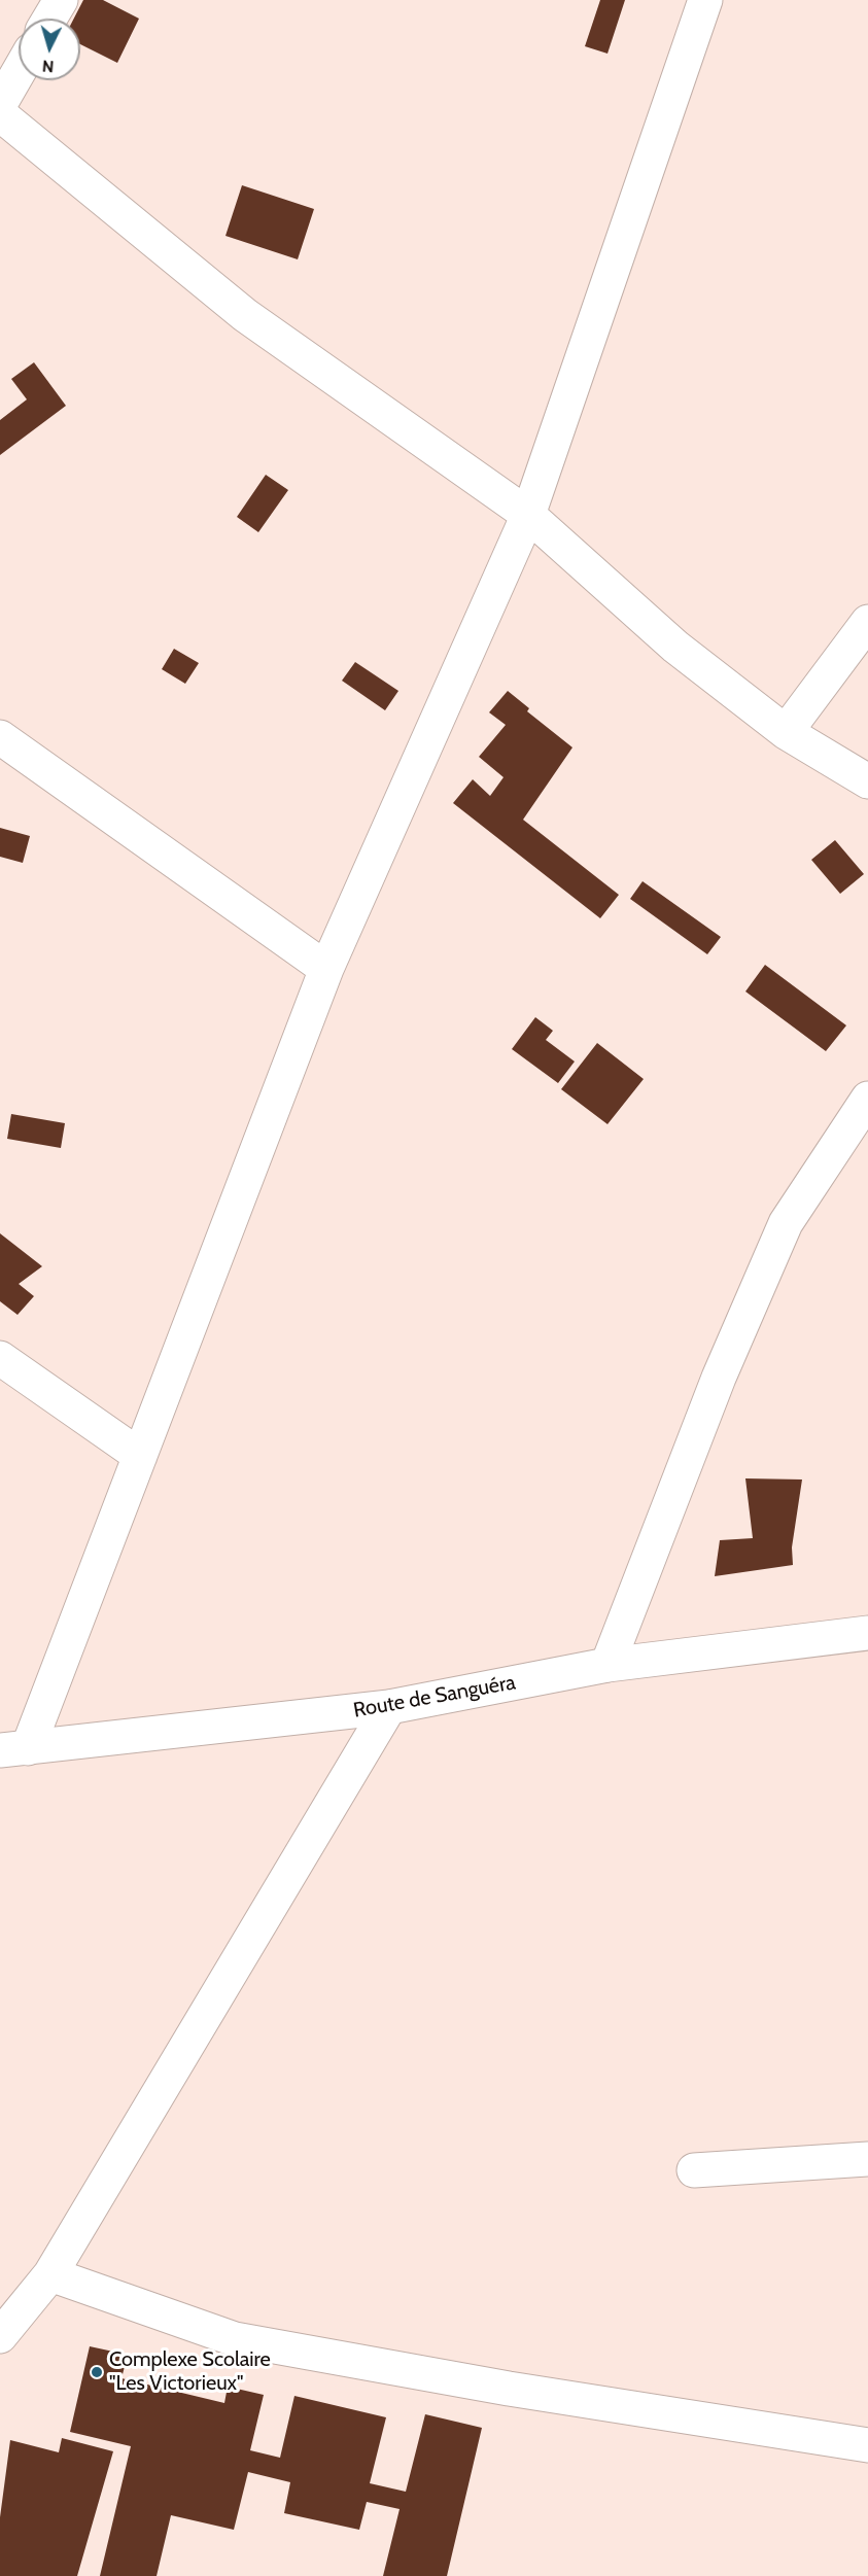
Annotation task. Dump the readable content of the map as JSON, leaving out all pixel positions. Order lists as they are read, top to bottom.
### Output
{
  "streets": {
    "street": ["Route de Sanguéra"]
  },
  "places": ["Complexe Scolaire \"Les Victorieux\""],
  "north": "bottom"
}
